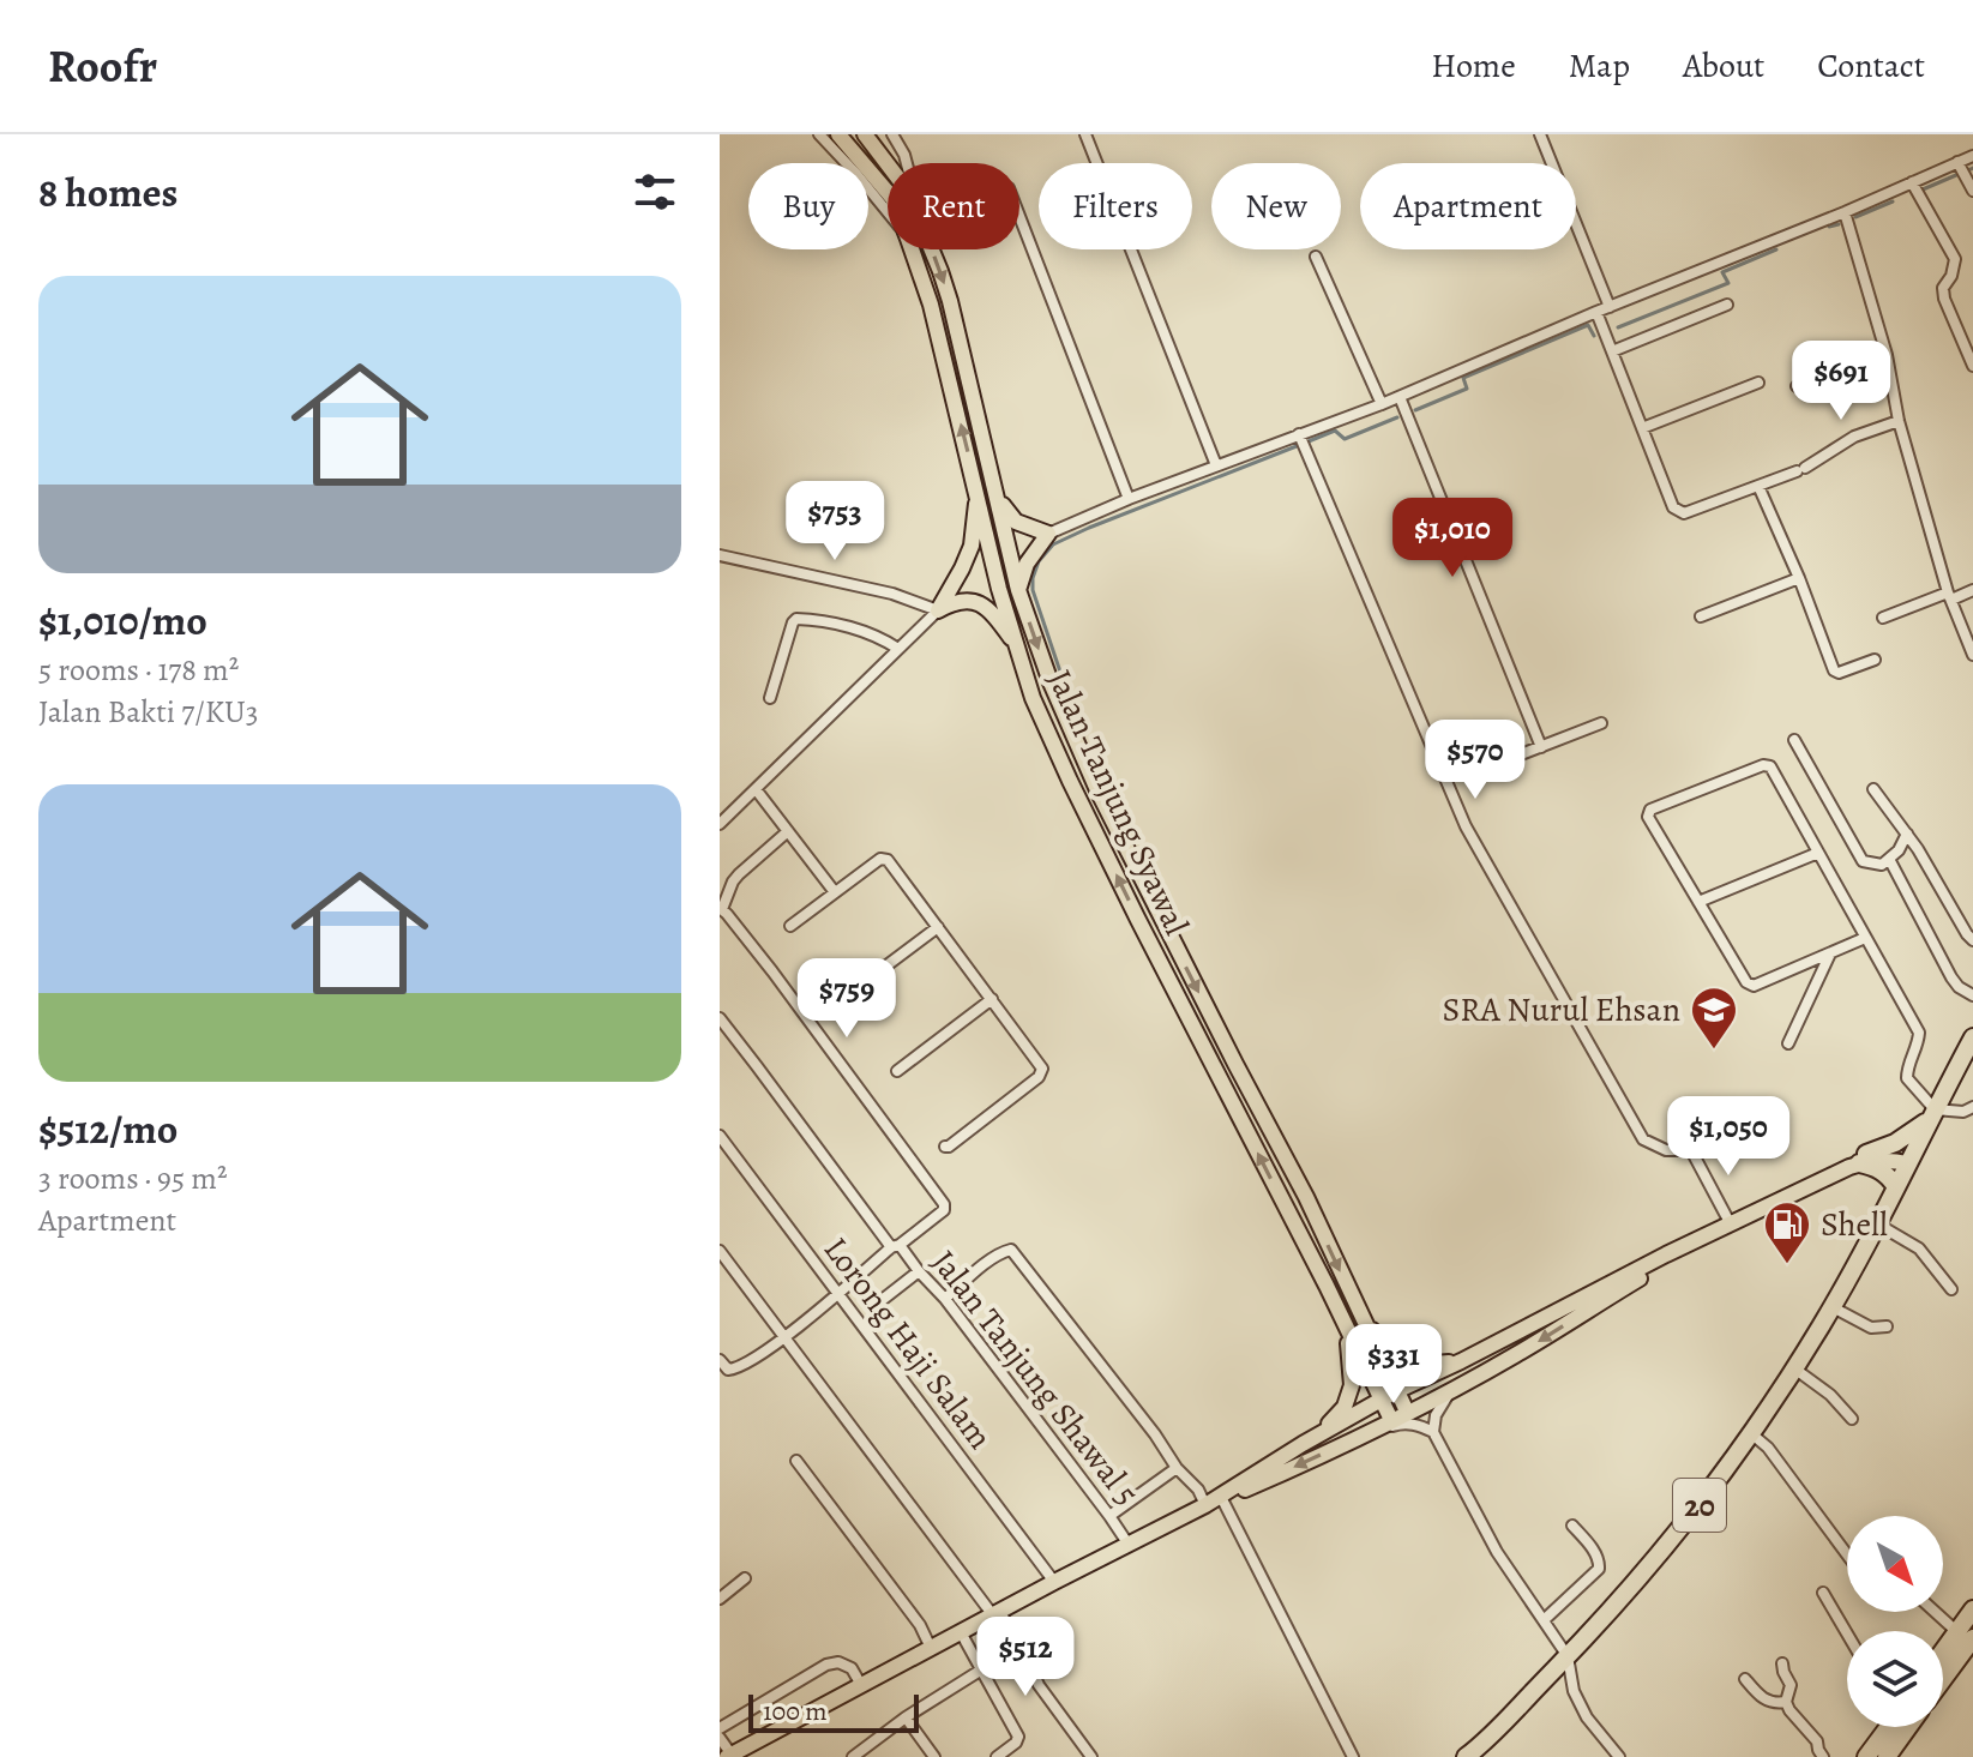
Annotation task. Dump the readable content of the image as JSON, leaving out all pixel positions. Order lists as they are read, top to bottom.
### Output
{
  "streets": {
    "highway": ["20"],
    "main road": ["Jalan Tanjung Syawal"],
    "street": ["Lorong Haji Salam", "Jalan Tanjung Shawal 5"]
  },
  "places": {
    "school or university": ["SRA Nurul Ehsan"],
    "fuel station": ["Shell"]
  },
  "scale_bar": "100 m",
  "north": "bottom right",
  "page": {
    "header": "Roofr",
    "nav": [
      "Home",
      "Map",
      "About",
      "Contact"
    ],
    "heading": "8 homes",
    "chip": [
      "Buy",
      "Rent",
      "Filters",
      "New",
      "Apartment"
    ],
    "list": [
      {
        "name": "$1,010/mo",
        "note": "5 rooms · 178 m² · Jalan Bakti 7/KU3"
      },
      {
        "name": "$512/mo",
        "note": "3 rooms · 95 m² · Apartment"
      }
    ],
    "price": [
      "$691",
      "$753",
      "$1,010",
      "$570",
      "$759",
      "$1,050",
      "$331",
      "$512"
    ],
    "scale": "100 m"
  }
}
